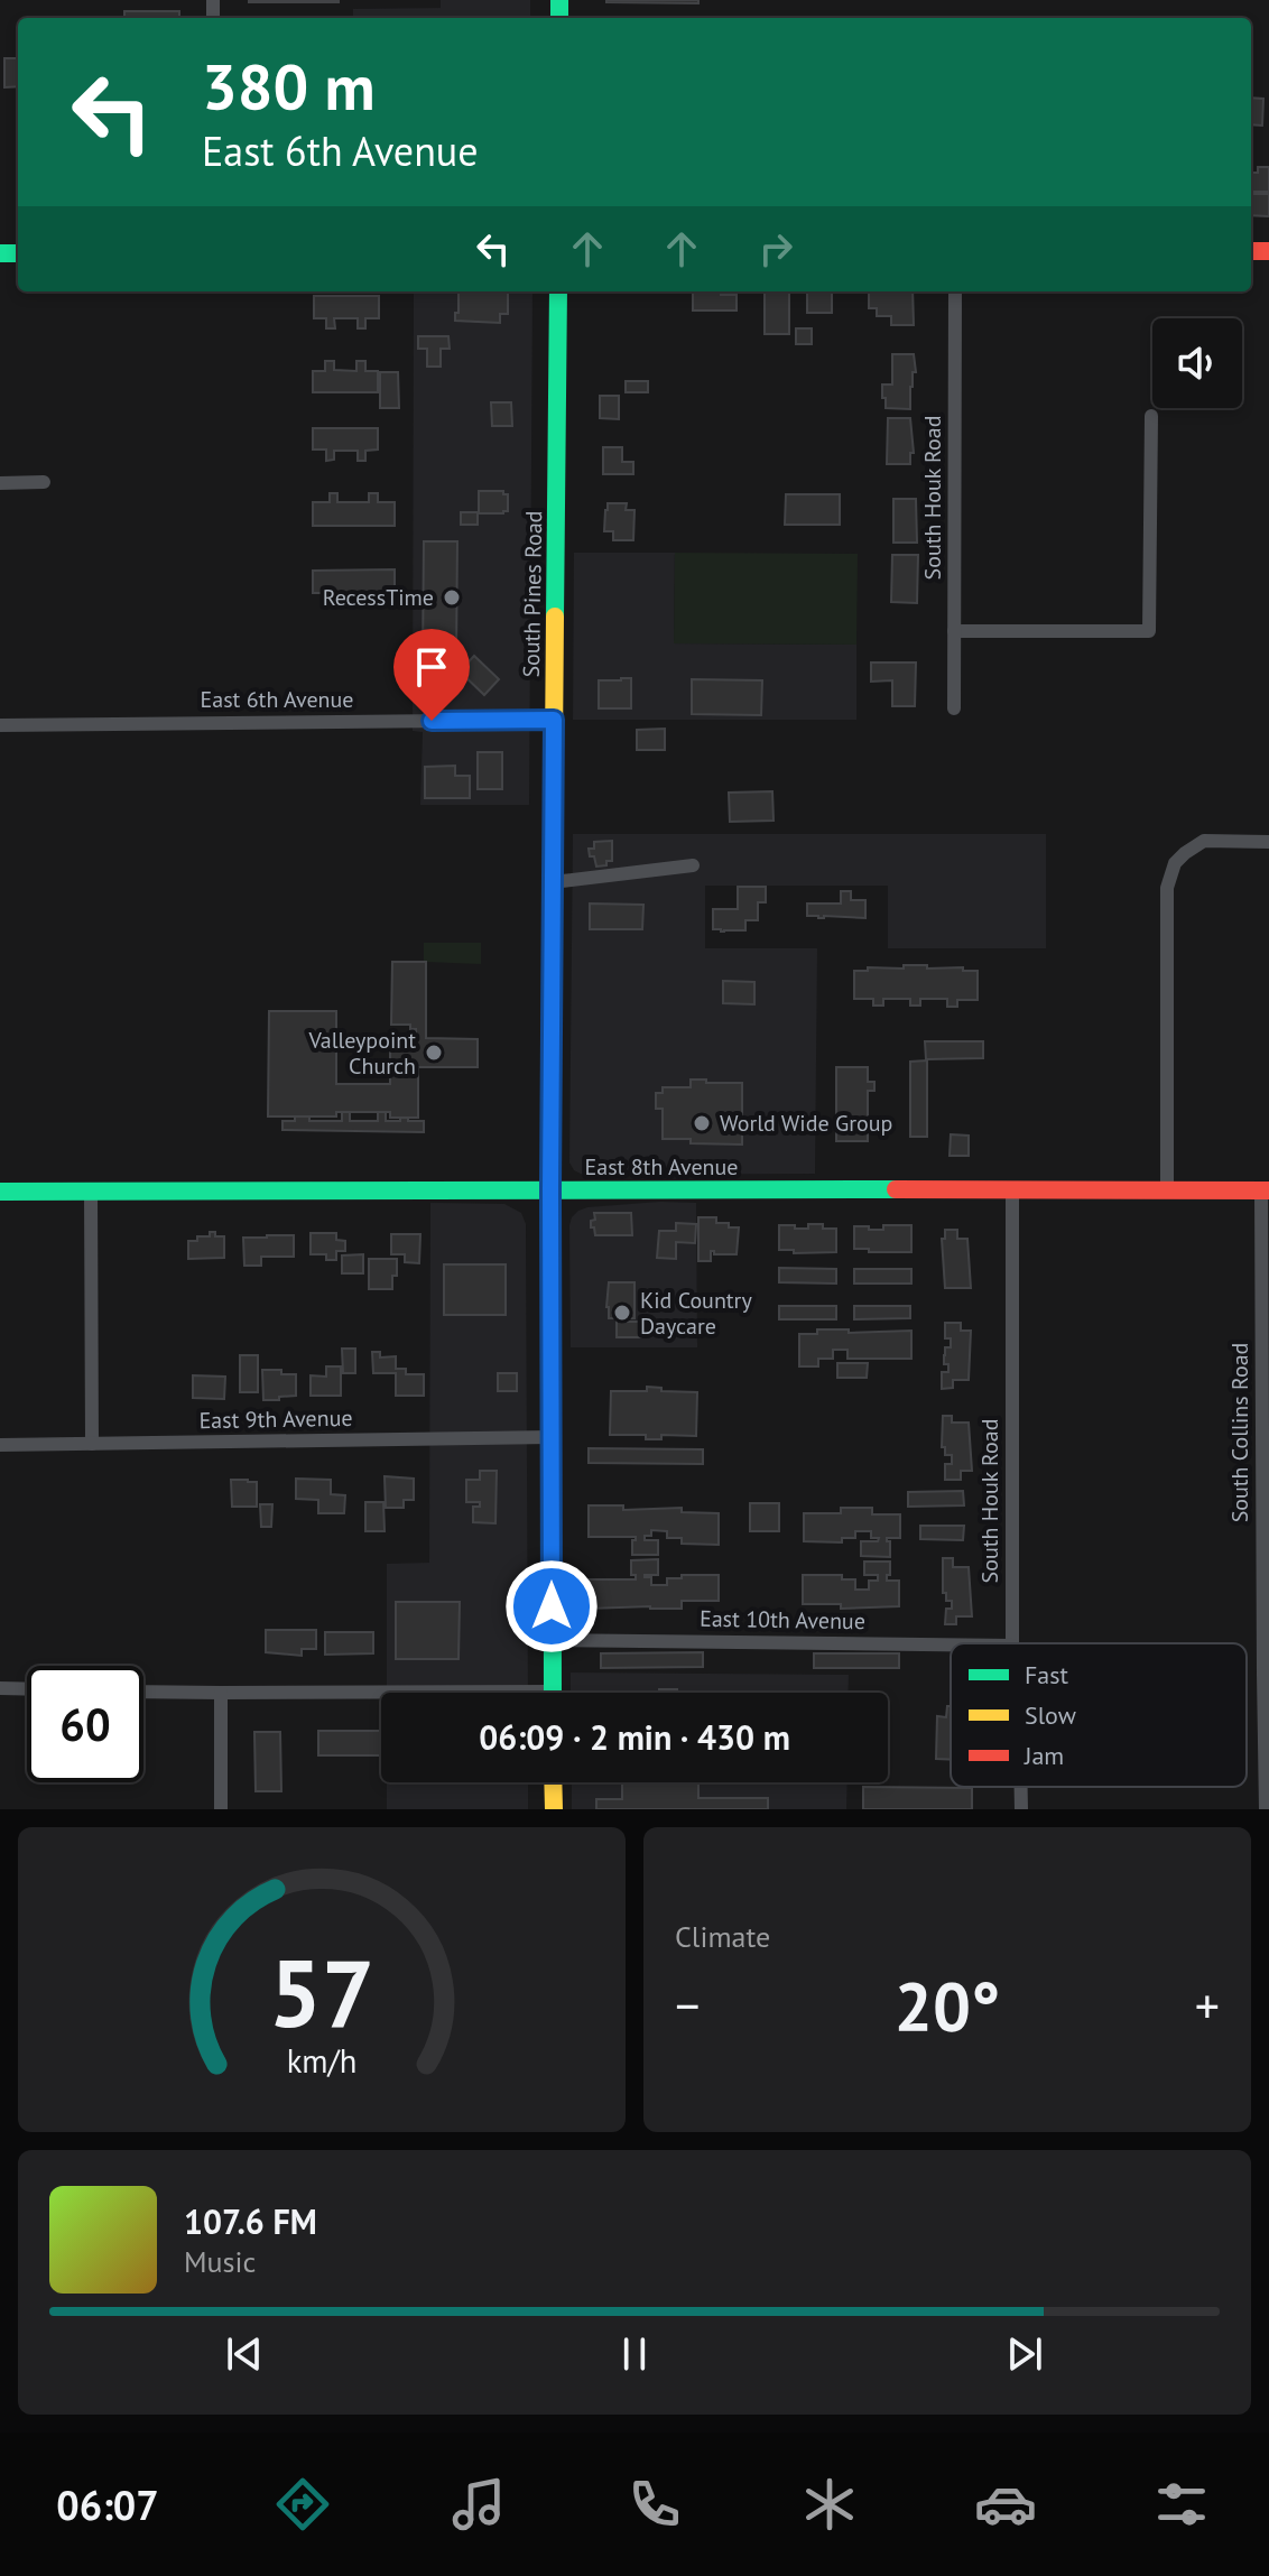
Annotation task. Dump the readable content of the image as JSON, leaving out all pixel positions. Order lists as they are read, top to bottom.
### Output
{
  "streets": {
    "main road": ["South Pines Road", "East 8th Avenue"],
    "street": [
      "South Houk Road",
      "East 6th Avenue",
      "East 9th Avenue",
      "South Collins Road",
      "East 10th Avenue"
    ]
  },
  "crossings": [
    ["South Houk Road", "East 8th Avenue"],
    ["South Pines Road", "East 6th Avenue"],
    ["South Pines Road", "East 8th Avenue"],
    ["South Pines Road", "East 9th Avenue"],
    ["South Pines Road", "East 10th Avenue"],
    ["East 8th Avenue", "South Collins Road"]
  ],
  "places": [
    "RecessTime",
    "Valleypoint Church",
    "World Wide Group",
    "Kid Country Daycare"
  ],
  "legend": ["Fast", "Slow", "Jam"],
  "page": {
    "turn": ["380 m", "East 6th Avenue"],
    "limit": "60",
    "trip": "06:09 · 2 min · 430 m",
    "tile": "Climate",
    "heat": ["−", "20°", "+"],
    "song": ["107.6 FM", "Music"],
    "tabs": "06:07",
    "gauge": ["57", "km/h"]
  }
}
